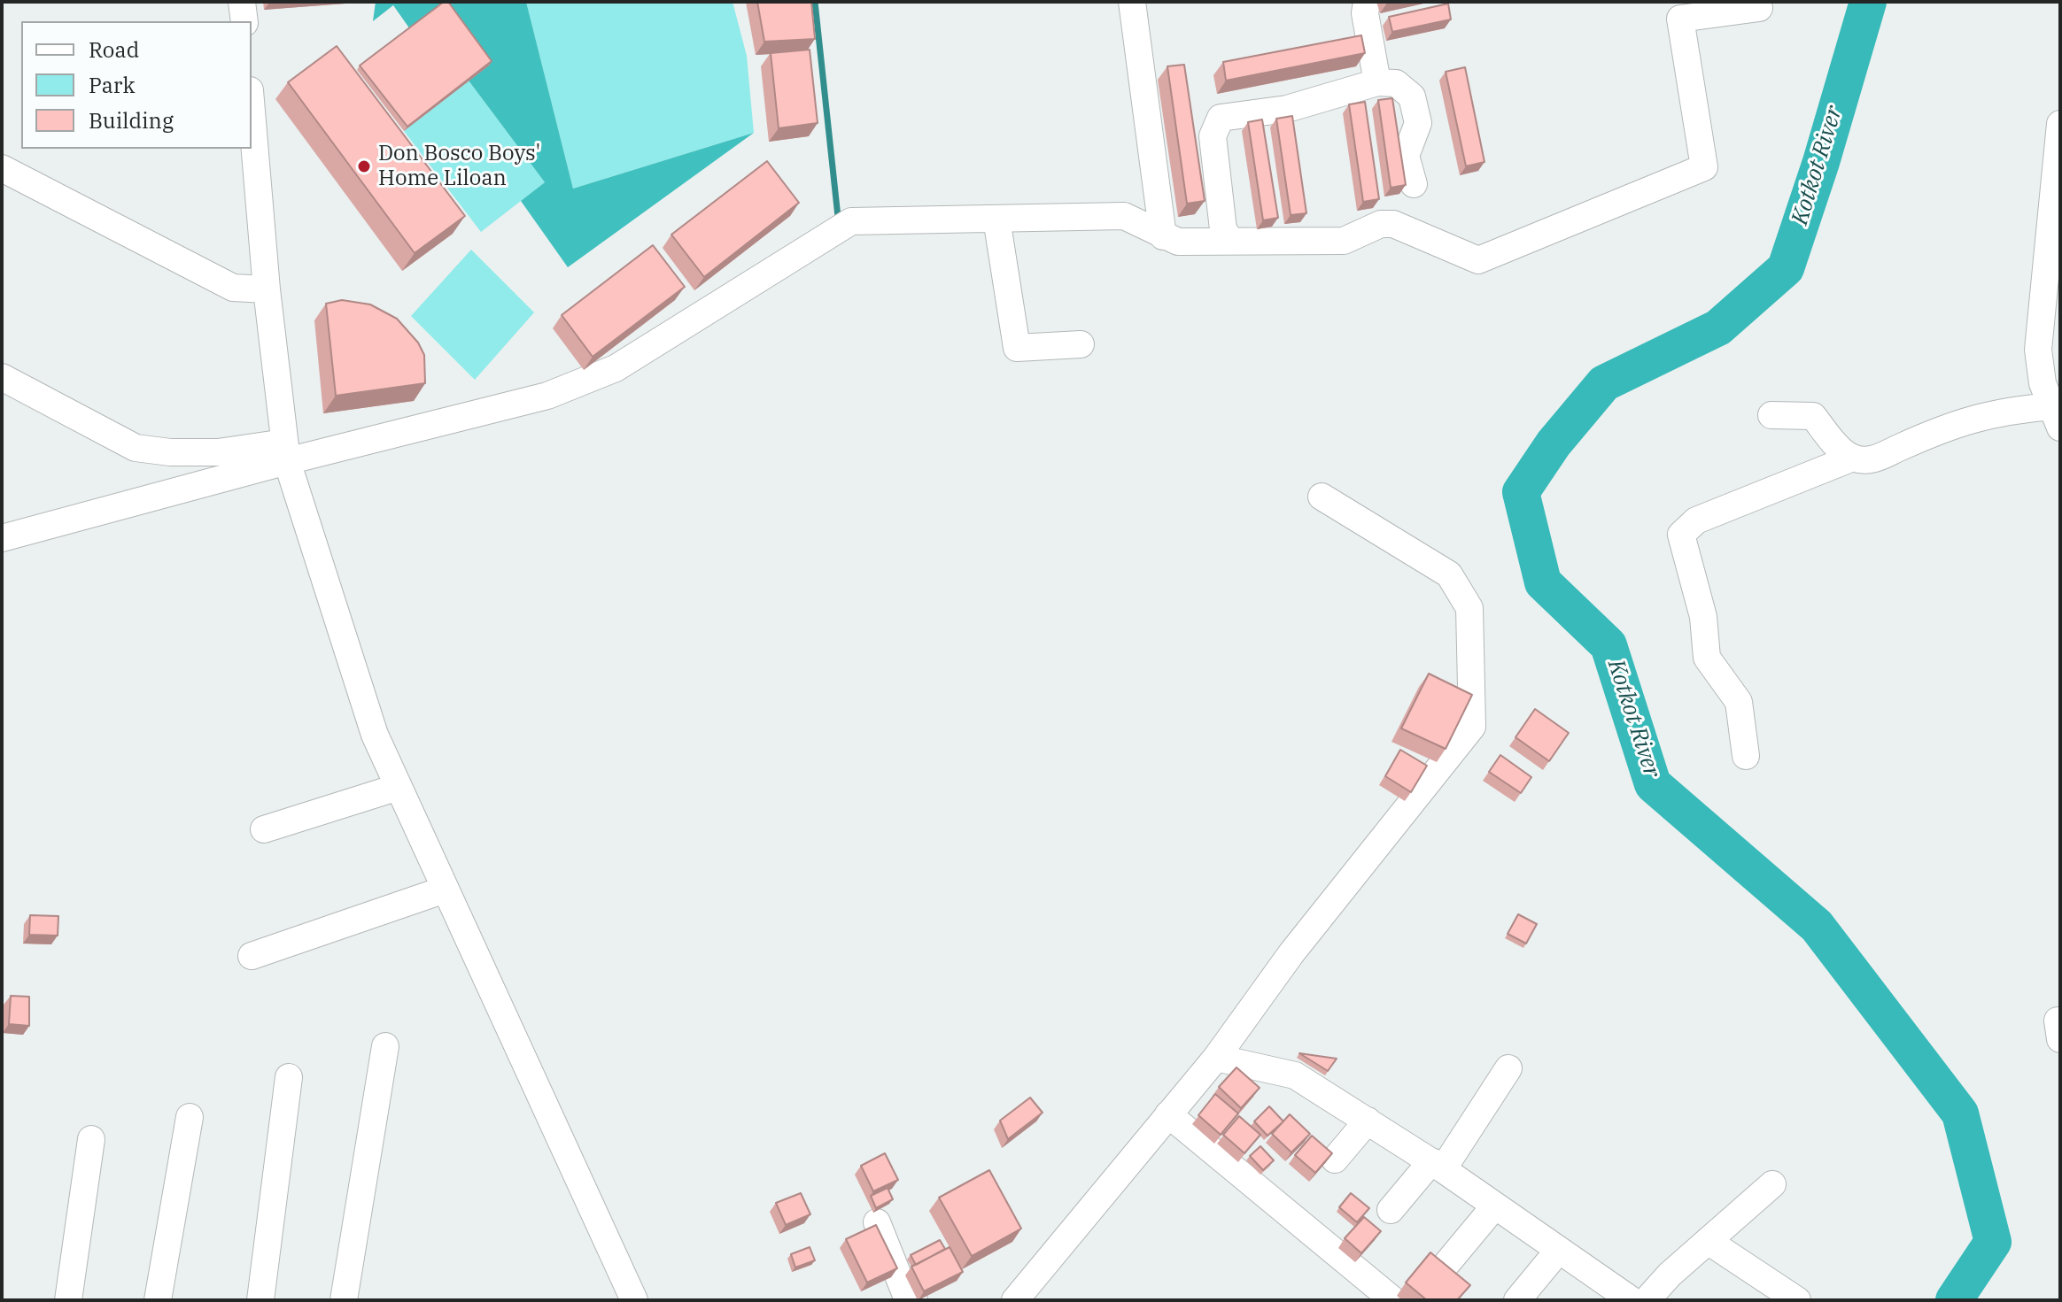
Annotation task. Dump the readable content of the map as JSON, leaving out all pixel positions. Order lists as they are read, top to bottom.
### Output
{
  "water": ["Kotkot River"],
  "places": ["Don Bosco Boys' Home Liloan"],
  "legend": ["Road", "Park", "Building"]
}
